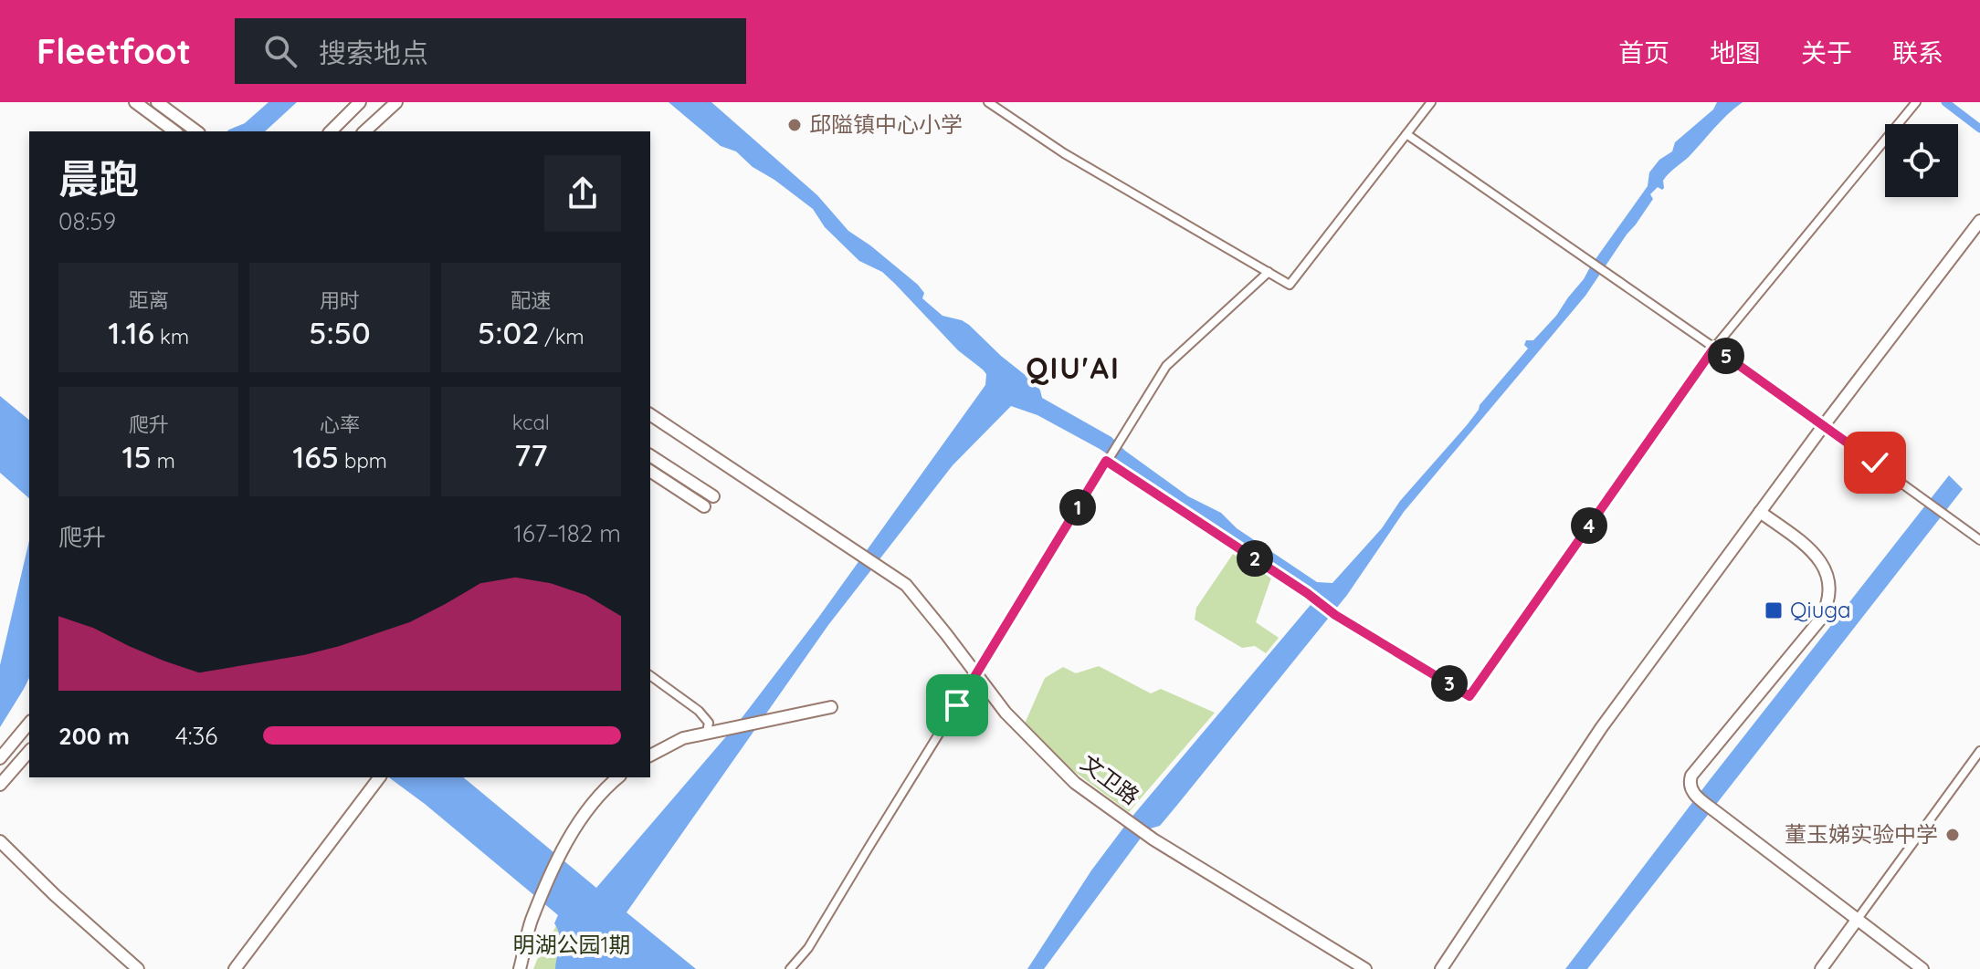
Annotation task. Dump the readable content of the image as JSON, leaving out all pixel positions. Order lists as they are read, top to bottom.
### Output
{
  "streets": {
    "street": ["文卫路"]
  },
  "districts": ["QIU'AI"],
  "parks": ["明湖公园1期"],
  "places": {
    "other": ["邱隘镇中心小学", "董玉娣实验中学"],
    "transit": ["Qiuga"]
  },
  "page": {
    "header": "Fleetfoot",
    "search": "搜索地点",
    "nav": [
      "首页",
      "地图",
      "关于",
      "联系"
    ],
    "heading": ["晨跑", "08:59"],
    "stats": [
      ["距离", "1.16 km"],
      ["用时", "5:50"],
      ["配速", "5:02 /km"],
      ["爬升", "15 m"],
      ["心率", "165 bpm"],
      ["kcal", "77"]
    ],
    "pins": [
      "5",
      "1",
      "4",
      "2",
      "3"
    ],
    "chart": ["爬升", "167–182 m"],
    "list": [
      {
        "name": "200 m",
        "note": "4:36"
      }
    ]
  }
}
